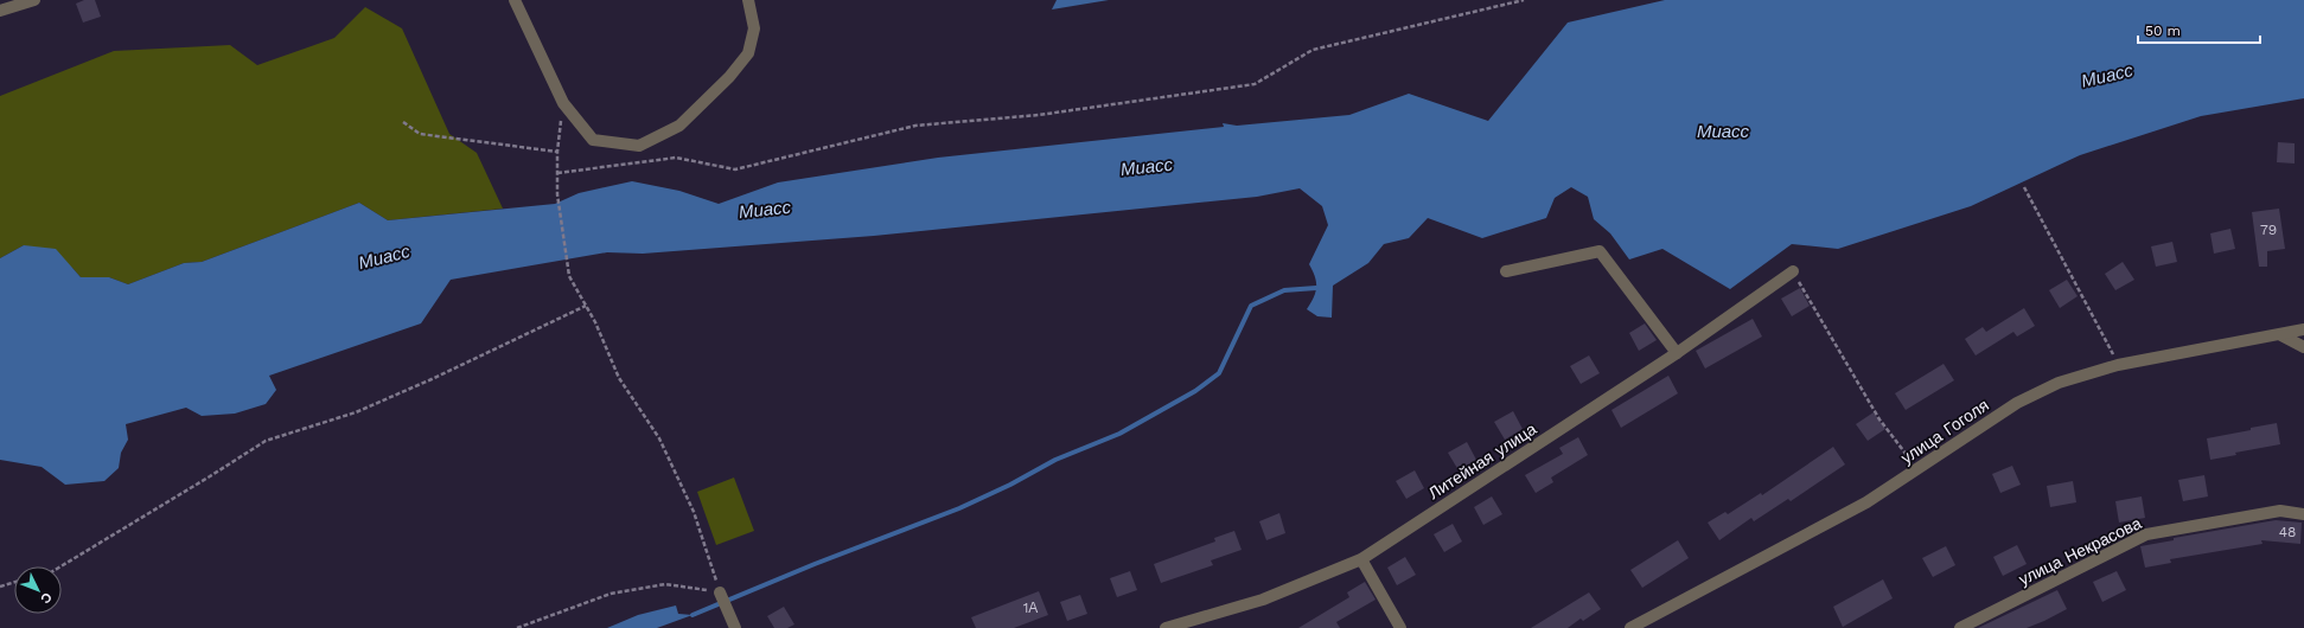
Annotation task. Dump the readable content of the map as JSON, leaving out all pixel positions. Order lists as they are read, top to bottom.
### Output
{
  "streets": {
    "street": ["улица Гоголя", "Литейная улица", "улица Некрасова"]
  },
  "water": ["Миасс"],
  "house_numbers": ["79", "48", "1А"],
  "scale_bar": "50 m",
  "north": "bottom right"
}
